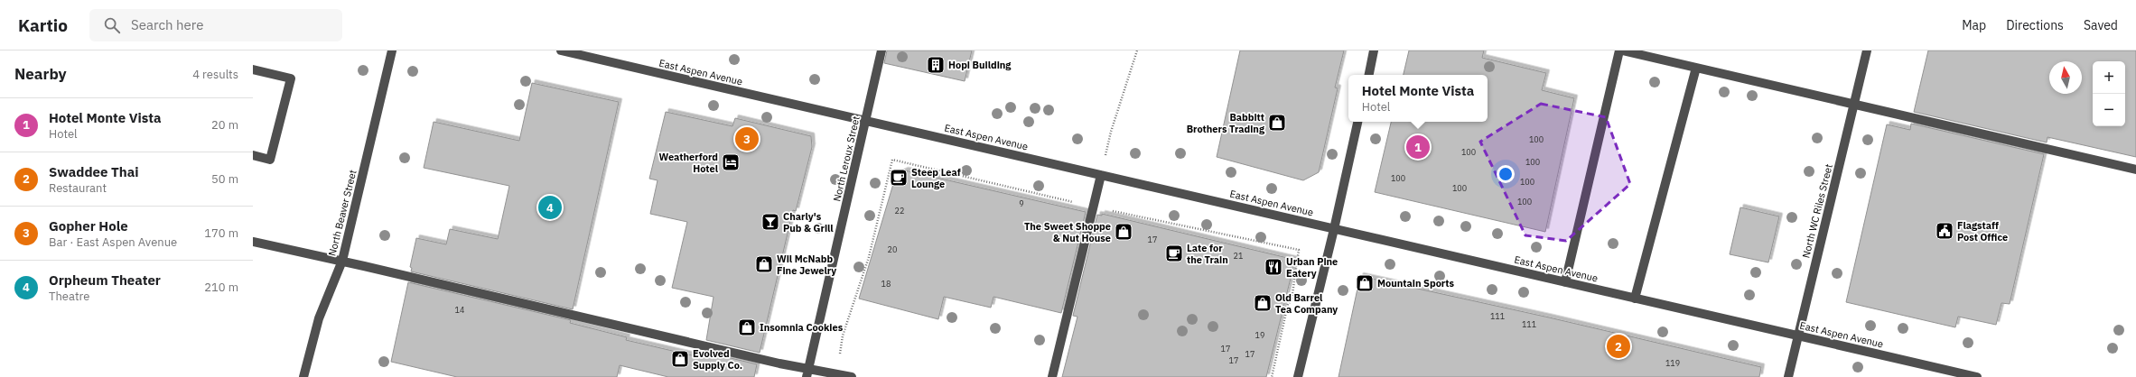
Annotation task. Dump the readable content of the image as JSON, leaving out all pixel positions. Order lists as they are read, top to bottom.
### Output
{
  "streets": {
    "street": [
      "East Aspen Avenue",
      "North Leroux Street",
      "North WC Riles Street",
      "North Beaver Street"
    ]
  },
  "crossings": [
    ["East Aspen Avenue", "North Leroux Street"],
    ["East Aspen Avenue", "North WC Riles Street"]
  ],
  "places": {
    "building": ["Hopi Building"],
    "shop": [
      "Babbitt Brothers Trading",
      "The Sweet Shoppe & Nut House",
      "Wil McNabb Fine Jewelry",
      "Mountain Sports",
      "Old Barrel Tea Company",
      "Insomnia Cookies",
      "Evolved Supply Co."
    ],
    "hotel": ["Weatherford Hotel"],
    "cafe": ["Steep Leaf Lounge", "Late for the Train"],
    "bar": ["Charly's Pub & Grill"],
    "public building": ["Flagstaff Post Office"],
    "restaurant": ["Urban Pine Eatery"]
  },
  "house_numbers": [
    "100",
    "100",
    "100",
    "100",
    "100",
    "100",
    "100",
    "9",
    "22",
    "17",
    "20",
    "21",
    "18",
    "14",
    "111",
    "111",
    "19",
    "17",
    "17",
    "17",
    "119"
  ],
  "north": "top",
  "page": {
    "header": "Kartio",
    "search": "Search here",
    "nav": ["Map", "Directions", "Saved"],
    "heading": ["Nearby", "4 results"],
    "map_buttons": ["+", "−"],
    "popup": ["Hotel Monte Vista", "Hotel"],
    "list": [
      {
        "mark": "1",
        "name": "Hotel Monte Vista",
        "note": "Hotel",
        "value": "20 m"
      },
      {
        "mark": "2",
        "name": "Swaddee Thai",
        "note": "Restaurant",
        "value": "50 m"
      },
      {
        "mark": "3",
        "name": "Gopher Hole",
        "note": "Bar · East Aspen Avenue",
        "value": "170 m"
      },
      {
        "mark": "4",
        "name": "Orpheum Theater",
        "note": "Theatre",
        "value": "210 m"
      }
    ],
    "pins": [
      "3",
      "1",
      "4",
      "2"
    ]
  }
}
